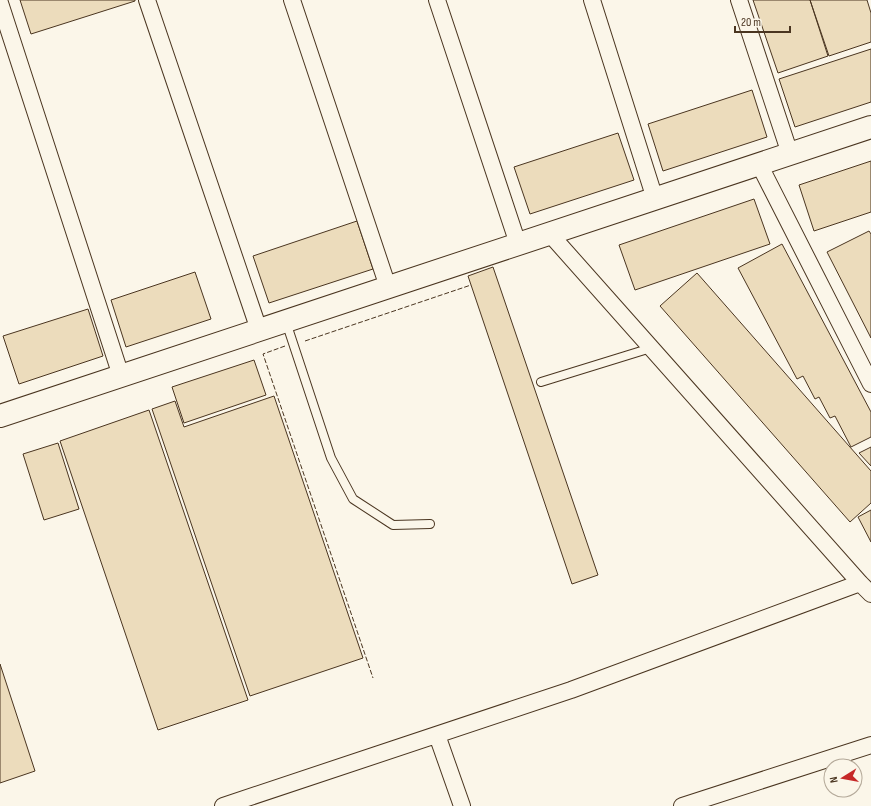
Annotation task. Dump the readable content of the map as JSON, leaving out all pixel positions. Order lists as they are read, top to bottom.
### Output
{
  "scale_bar": "20 m",
  "north": "left"
}
